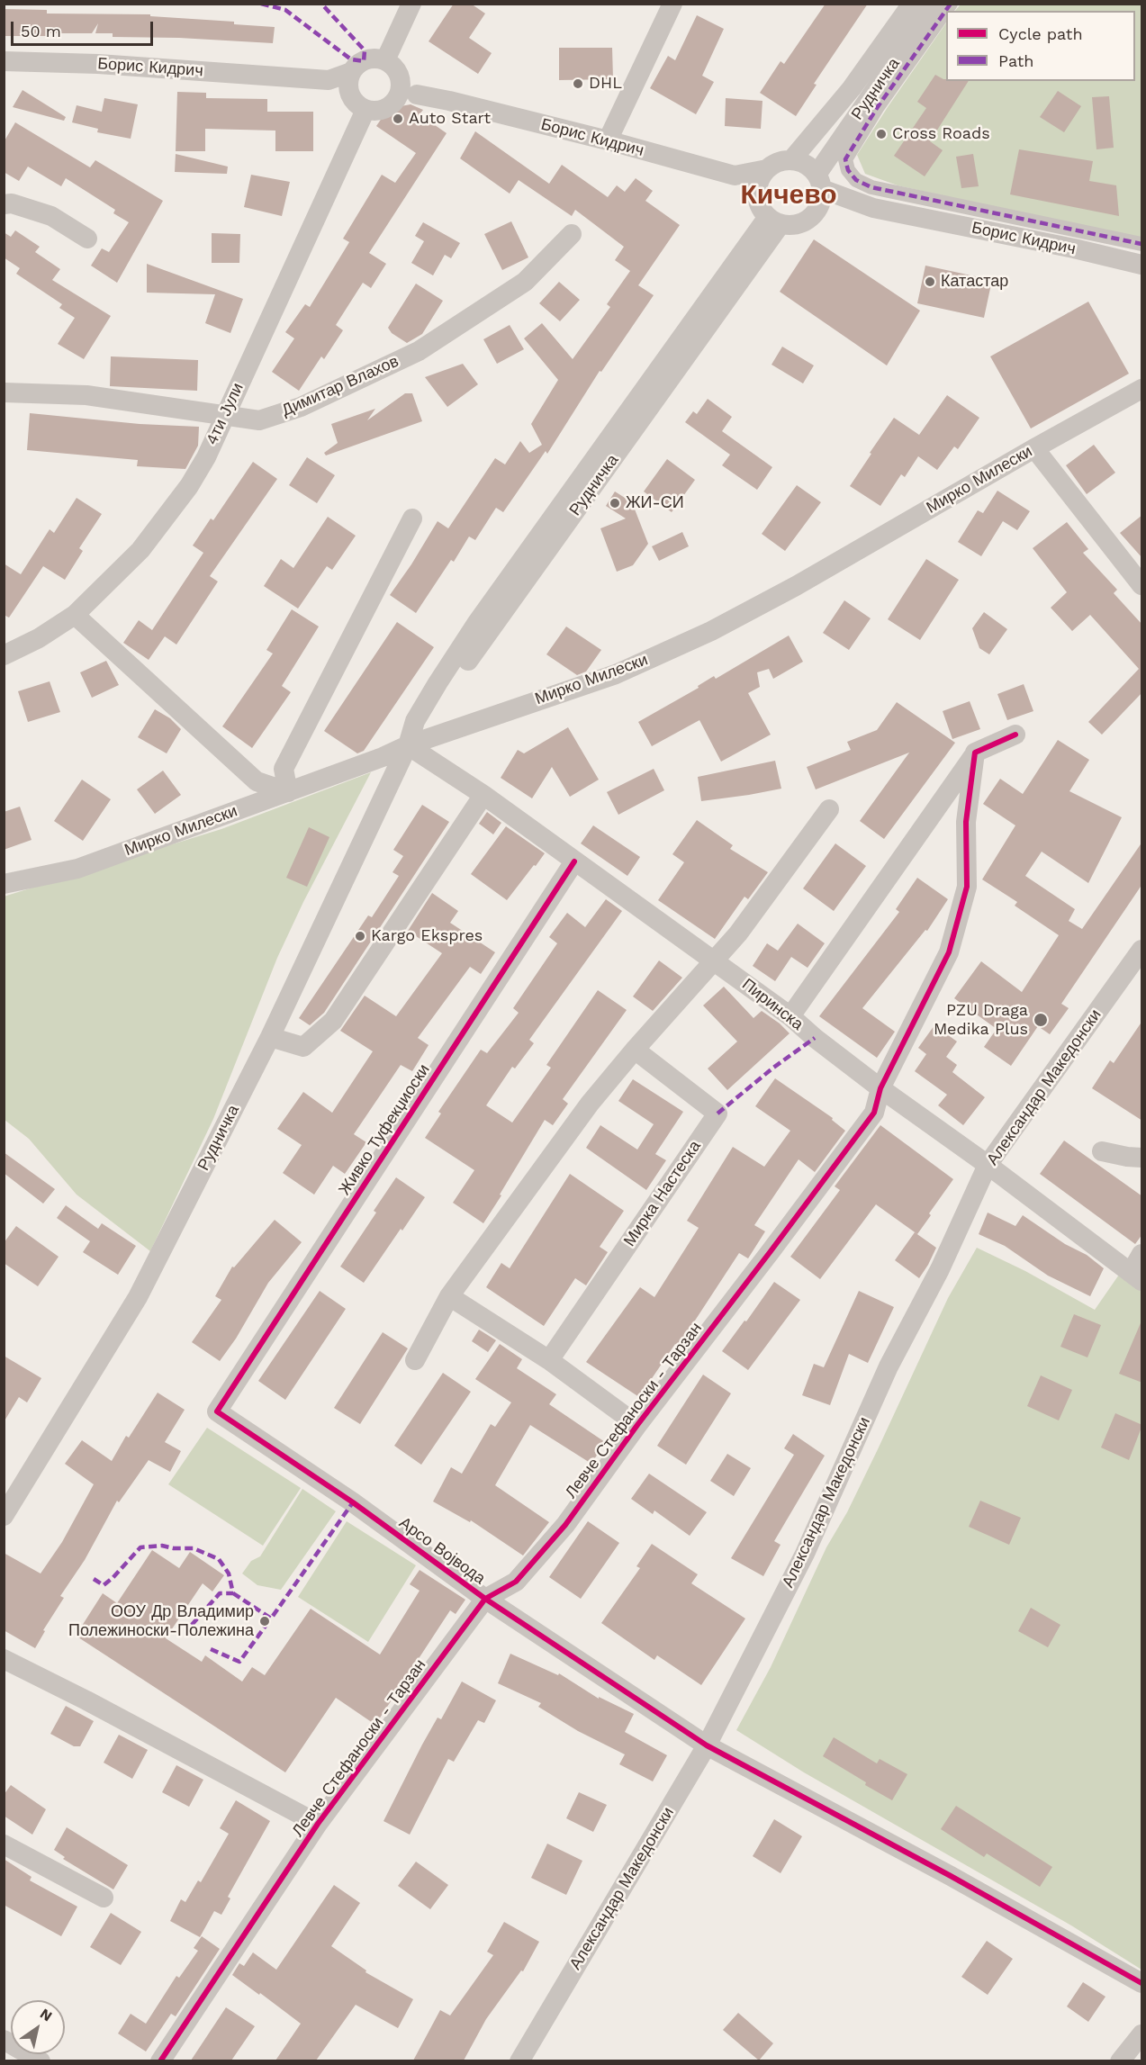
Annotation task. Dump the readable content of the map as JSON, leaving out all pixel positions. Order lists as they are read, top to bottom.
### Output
{
  "streets": {
    "street": [
      "Борис Кидрич",
      "Рудничка",
      "Димитар Влахов",
      "4ти Јули",
      "Мирко Милески",
      "Пиринска",
      "Александар Македонски",
      "Живко Туфекџиоски",
      "Мирка Настеска",
      "Левче Стефаноски - Тарзан",
      "Арсо Војвода"
    ]
  },
  "crossings": [
    ["Борис Кидрич", "Рудничка"],
    ["Рудничка", "Мирко Милески"],
    ["Рудничка", "Пиринска"],
    ["Димитар Влахов", "4ти Јули"],
    ["Мирко Милески", "Пиринска"],
    ["Пиринска", "Александар Македонски"],
    ["Пиринска", "Живко Туфекџиоски"],
    ["Пиринска", "Левче Стефаноски - Тарзан"],
    ["Александар Македонски", "Арсо Војвода"],
    ["Живко Туфекџиоски", "Арсо Војвода"],
    ["Левче Стефаноски - Тарзан", "Арсо Војвода"]
  ],
  "districts": ["Кичево"],
  "places": [
    "DHL",
    "Auto Start",
    "Cross Roads",
    "Катастар",
    "ЖИ-СИ",
    "Kargo Ekspres",
    "PZU Draga Medika Plus",
    "ООУ Др Владимир Полежиноски-Полежина"
  ],
  "legend": ["Cycle path", "Path"],
  "scale_bar": "50 m",
  "north": "top right"
}
